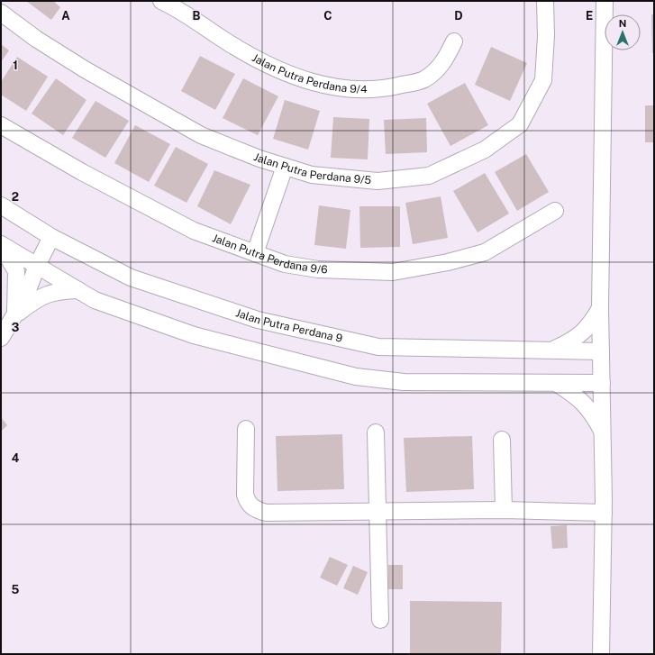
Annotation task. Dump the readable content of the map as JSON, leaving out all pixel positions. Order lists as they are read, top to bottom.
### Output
{
  "streets": {
    "street": [
      "Jalan Putra Perdana 9/4",
      "Jalan Putra Perdana 9/5",
      "Jalan Putra Perdana 9/6",
      "Jalan Putra Perdana 9"
    ]
  },
  "north": "top",
  "grid": {
    "columns": [
      "A",
      "B",
      "C",
      "D",
      "E"
    ],
    "rows": [
      "1",
      "2",
      "3",
      "4",
      "5"
    ]
  }
}
